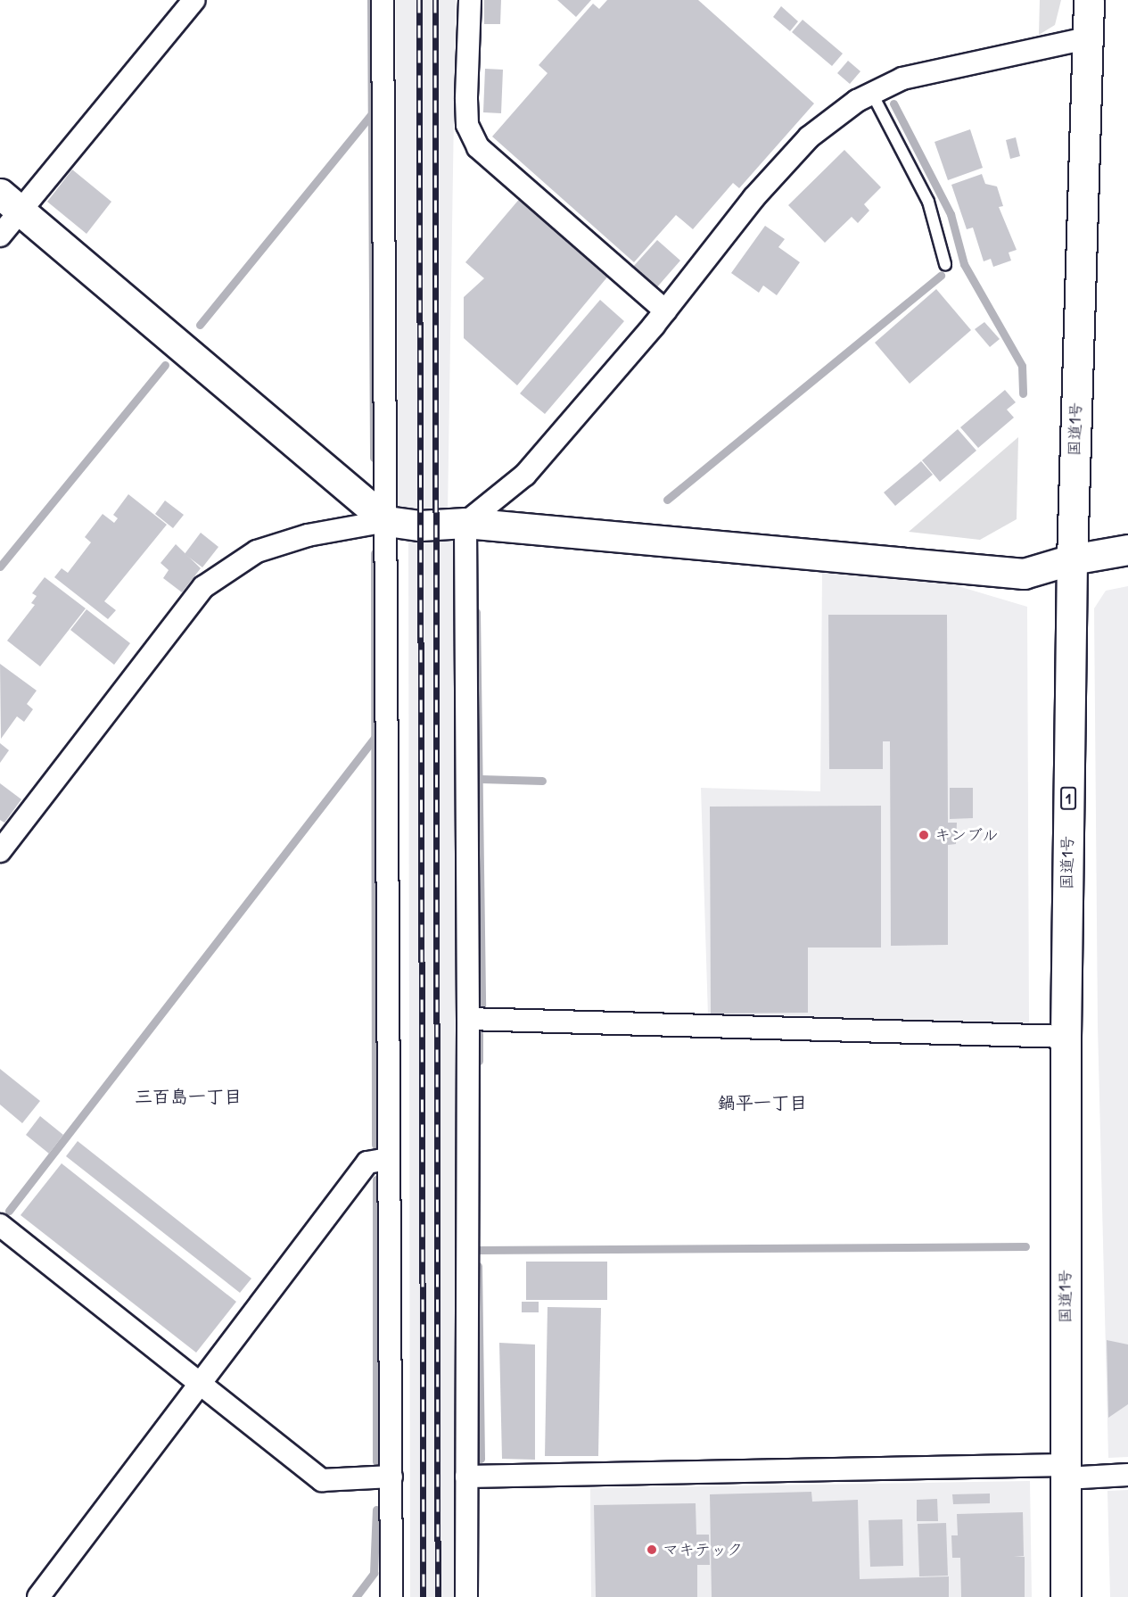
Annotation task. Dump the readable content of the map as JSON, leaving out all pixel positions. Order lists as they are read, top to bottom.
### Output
{
  "streets": {
    "main road": ["国道1号", "1"]
  },
  "districts": ["三百島一丁目", "鍋平一丁目"],
  "places": ["キンブル", "マキテック"]
}
